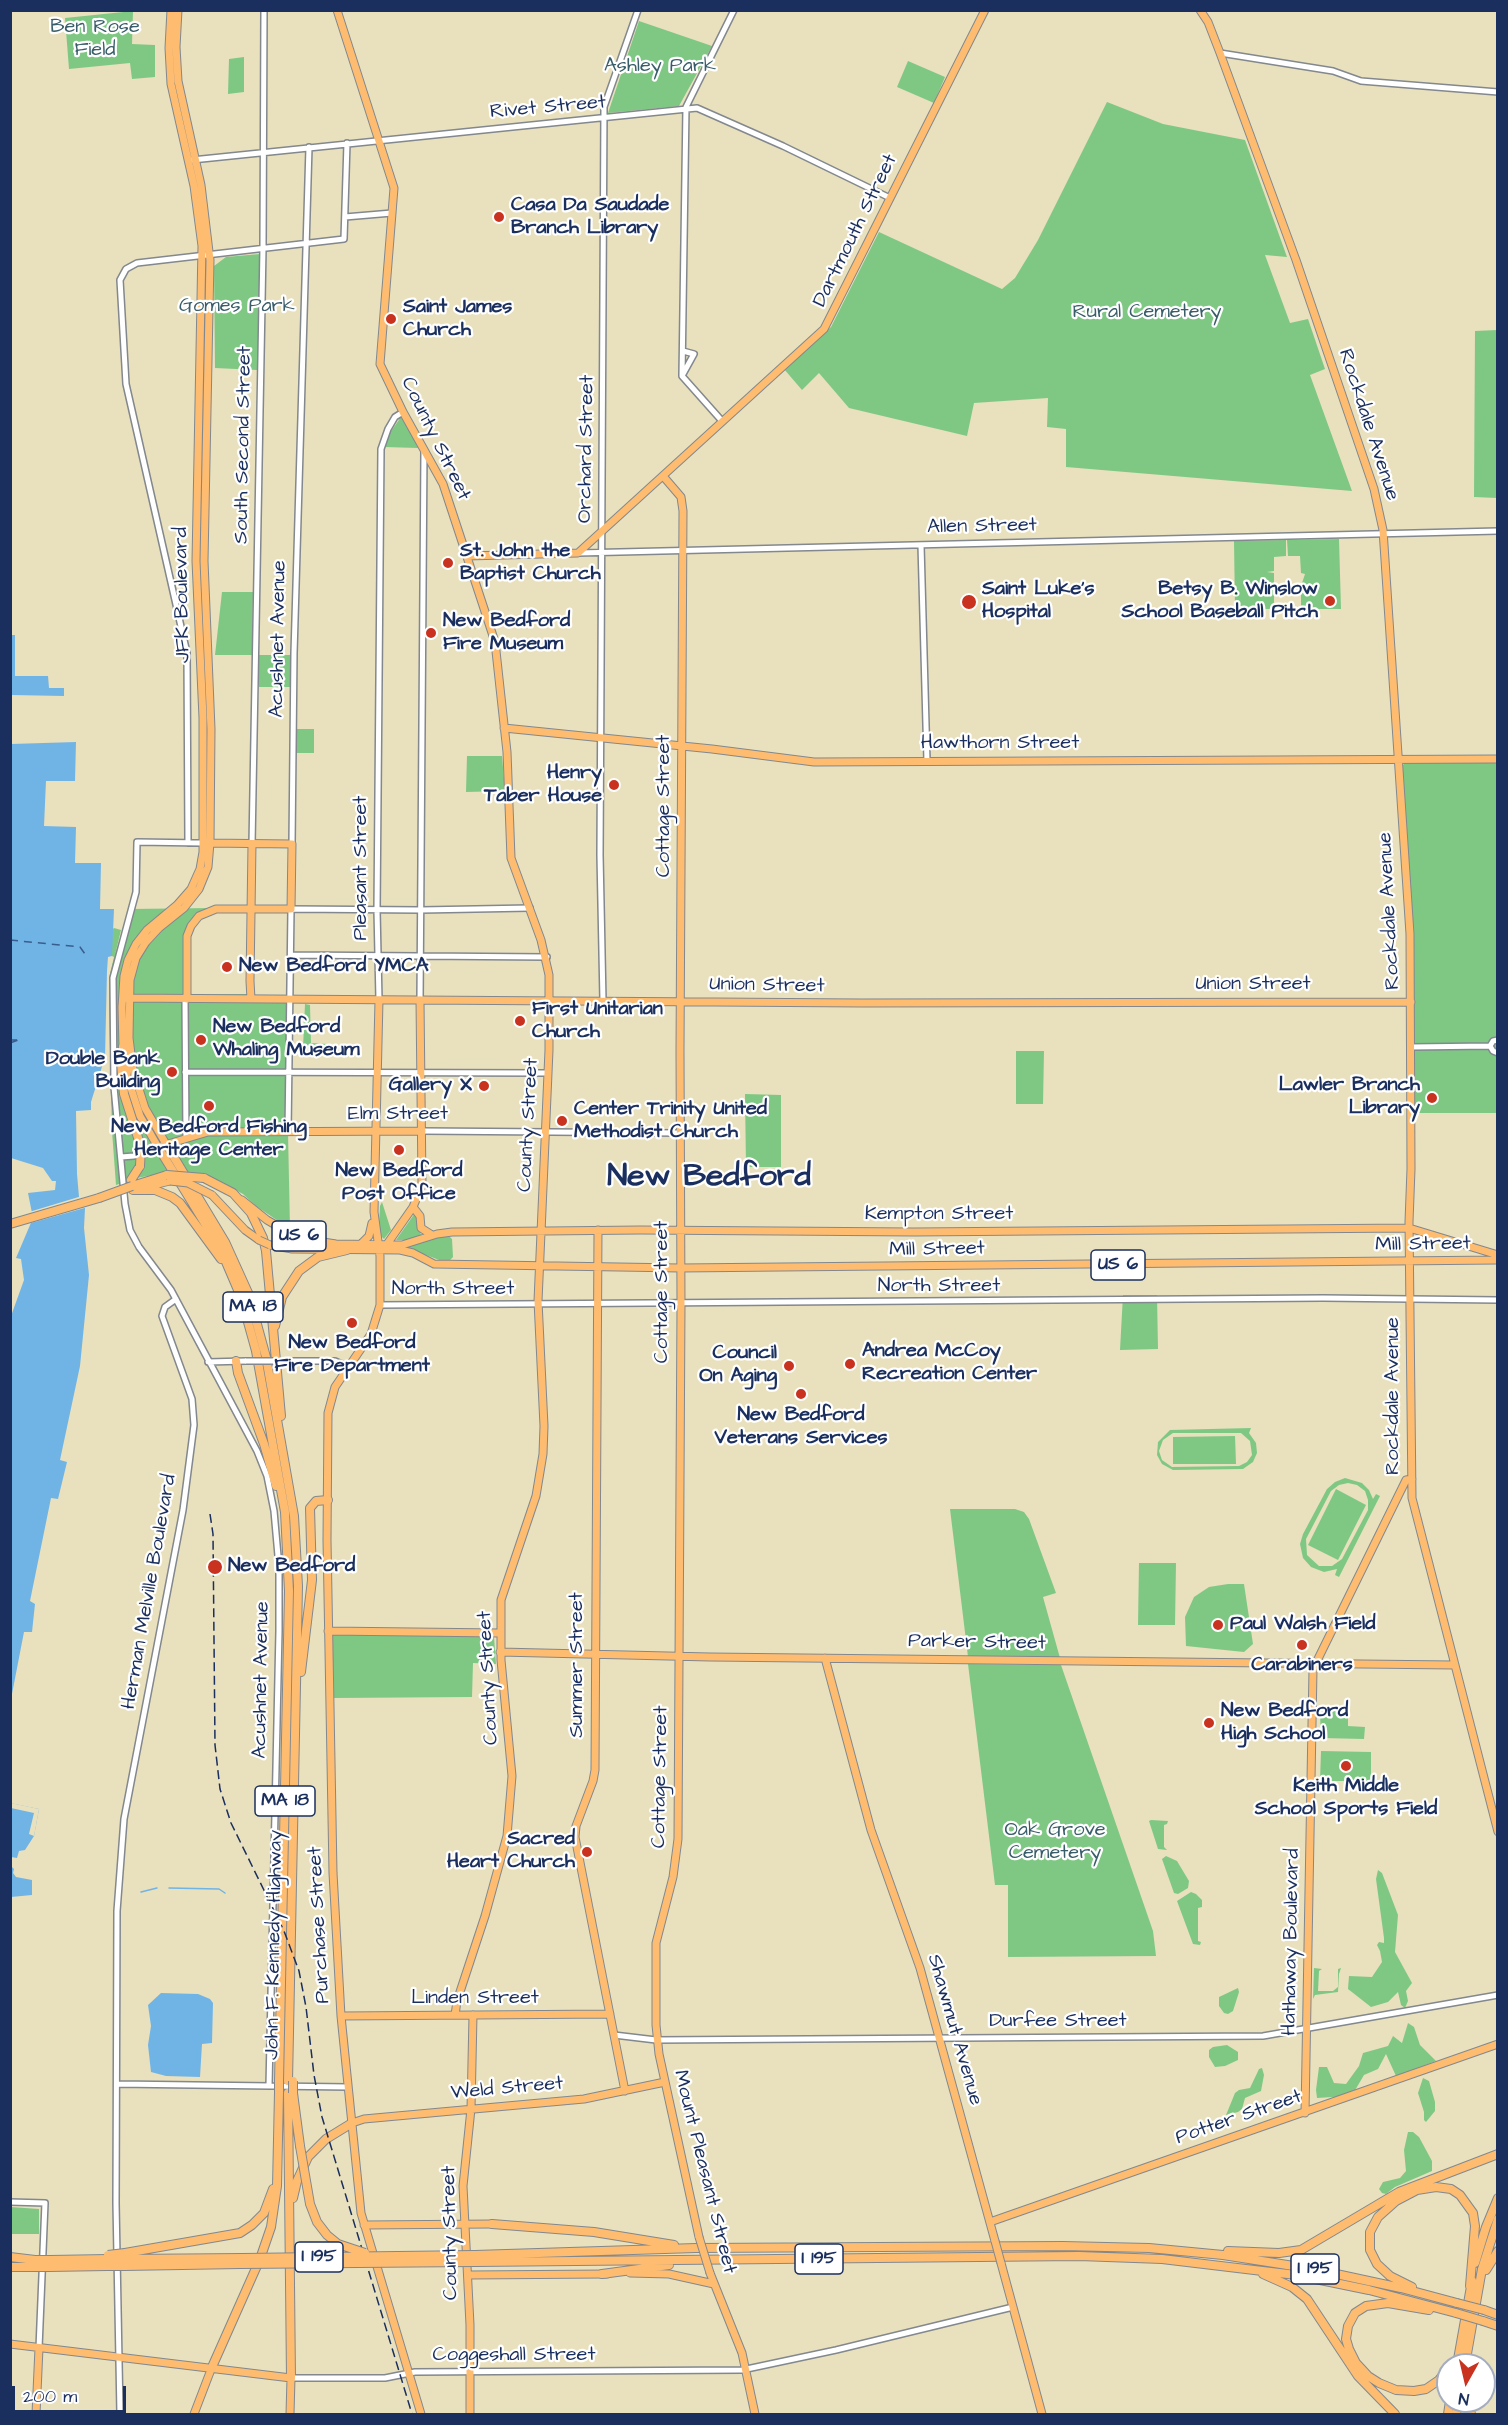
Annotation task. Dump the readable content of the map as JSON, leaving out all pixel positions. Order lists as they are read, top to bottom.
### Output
{
  "streets": {
    "highway": [
      "US 6",
      "MA 18",
      "John F. Kennedy Highway",
      "I 195"
    ],
    "main road": [
      "Dartmouth Street",
      "Rockdale Avenue",
      "County Street",
      "Allen Street",
      "JFK Boulevard",
      "Acushnet Avenue",
      "Hawthorn Street",
      "Cottage Street",
      "Pleasant Street",
      "Union Street",
      "Elm Street",
      "Kempton Street",
      "Mill Street",
      "Parker Street",
      "Summer Street",
      "Purchase Street",
      "Hathaway Boulevard",
      "Linden Street",
      "Shawmut Avenue",
      "Weld Street",
      "Potter Street",
      "Mount Pleasant Street",
      "Coggeshall Street"
    ],
    "street": [
      "Rivet Street",
      "South Second Street",
      "Orchard Street",
      "North Street",
      "Herman Melville Boulevard",
      "Durfee Street"
    ]
  },
  "crossings": [
    ["Rivet Street", "Dartmouth Street"],
    ["Rivet Street", "County Street"],
    ["Rivet Street", "South Second Street"],
    ["Rivet Street", "Orchard Street"],
    ["Rivet Street", "JFK Boulevard"],
    ["Rivet Street", "Acushnet Avenue"],
    ["Dartmouth Street", "Orchard Street"],
    ["Dartmouth Street", "Allen Street"],
    ["Dartmouth Street", "Cottage Street"],
    ["Rockdale Avenue", "Allen Street"],
    ["Rockdale Avenue", "Hawthorn Street"],
    ["Rockdale Avenue", "Union Street"],
    ["Rockdale Avenue", "Kempton Street"],
    ["Rockdale Avenue", "Mill Street"],
    ["Rockdale Avenue", "North Street"],
    ["Rockdale Avenue", "Parker Street"],
    ["Rockdale Avenue", "Hathaway Boulevard"],
    ["County Street", "Allen Street"],
    ["County Street", "Hawthorn Street"],
    ["County Street", "Pleasant Street"],
    ["County Street", "Union Street"],
    ["County Street", "Elm Street"],
    ["County Street", "Kempton Street"],
    ["County Street", "Mill Street"],
    ["County Street", "North Street"],
    ["County Street", "Parker Street"],
    ["County Street", "Linden Street"],
    ["County Street", "Weld Street"],
    ["County Street", "Coggeshall Street"],
    ["Orchard Street", "Allen Street"],
    ["Orchard Street", "Hawthorn Street"],
    ["Orchard Street", "Union Street"],
    ["Allen Street", "Cottage Street"],
    ["JFK Boulevard", "Union Street"],
    ["JFK Boulevard", "Elm Street"],
    ["JFK Boulevard", "John F. Kennedy Highway"],
    ["Acushnet Avenue", "Union Street"],
    ["Acushnet Avenue", "Elm Street"],
    ["Acushnet Avenue", "Herman Melville Boulevard"],
    ["Hawthorn Street", "Cottage Street"],
    ["Cottage Street", "Union Street"],
    ["Cottage Street", "Elm Street"],
    ["Cottage Street", "Kempton Street"],
    ["Cottage Street", "Mill Street"],
    ["Cottage Street", "North Street"],
    ["Cottage Street", "Parker Street"],
    ["Cottage Street", "Durfee Street"],
    ["Cottage Street", "Mount Pleasant Street"],
    ["Pleasant Street", "Union Street"],
    ["Pleasant Street", "Elm Street"],
    ["Pleasant Street", "Kempton Street"],
    ["Pleasant Street", "US 6"],
    ["Pleasant Street", "Mill Street"],
    ["Pleasant Street", "North Street"],
    ["Pleasant Street", "Purchase Street"],
    ["Elm Street", "John F. Kennedy Highway"],
    ["Kempton Street", "US 6"],
    ["Kempton Street", "Mill Street"],
    ["Kempton Street", "Summer Street"],
    ["US 6", "Mill Street"],
    ["Mill Street", "Summer Street"],
    ["North Street", "Summer Street"],
    ["MA 18", "John F. Kennedy Highway"],
    ["MA 18", "Coggeshall Street"],
    ["Parker Street", "Summer Street"],
    ["Parker Street", "Hathaway Boulevard"],
    ["Parker Street", "Shawmut Avenue"],
    ["Summer Street", "Linden Street"],
    ["Summer Street", "Durfee Street"],
    ["Summer Street", "Weld Street"],
    ["Purchase Street", "Linden Street"],
    ["Purchase Street", "Weld Street"],
    ["Purchase Street", "Coggeshall Street"],
    ["Hathaway Boulevard", "Durfee Street"],
    ["Hathaway Boulevard", "Potter Street"],
    ["John F. Kennedy Highway", "Coggeshall Street"],
    ["Durfee Street", "Shawmut Avenue"],
    ["Durfee Street", "Mount Pleasant Street"],
    ["Shawmut Avenue", "Potter Street"],
    ["Shawmut Avenue", "Coggeshall Street"],
    ["Weld Street", "Mount Pleasant Street"],
    ["Mount Pleasant Street", "Coggeshall Street"]
  ],
  "districts": ["New Bedford"],
  "parks": [
    "Ben Rose Field",
    "Ashley Park",
    "Gomes Park",
    "Rural Cemetery",
    "Oak Grove Cemetery"
  ],
  "places": [
    "Casa Da Saudade Branch Library",
    "Saint James Church",
    "St. John the Baptist Church",
    "Betsy B. Winslow School Baseball Pitch",
    "Saint Luke's Hospital",
    "New Bedford Fire Museum",
    "Henry Taber House",
    "New Bedford YMCA",
    "First Unitarian Church",
    "New Bedford Whaling Museum",
    "Double Bank Building",
    "Gallery X",
    "Lawler Branch Library",
    "New Bedford Fishing Heritage Center",
    "Center Trinity United Methodist Church",
    "New Bedford Post Office",
    "New Bedford Fire Department",
    "Andrea McCoy Recreation Center",
    "Council On Aging",
    "New Bedford Veterans Services",
    "New Bedford",
    "Paul Walsh Field",
    "Carabiners",
    "New Bedford High School",
    "Keith Middle School Sports Field",
    "Sacred Heart Church"
  ],
  "scale_bar": "200 m",
  "north": "bottom"
}
